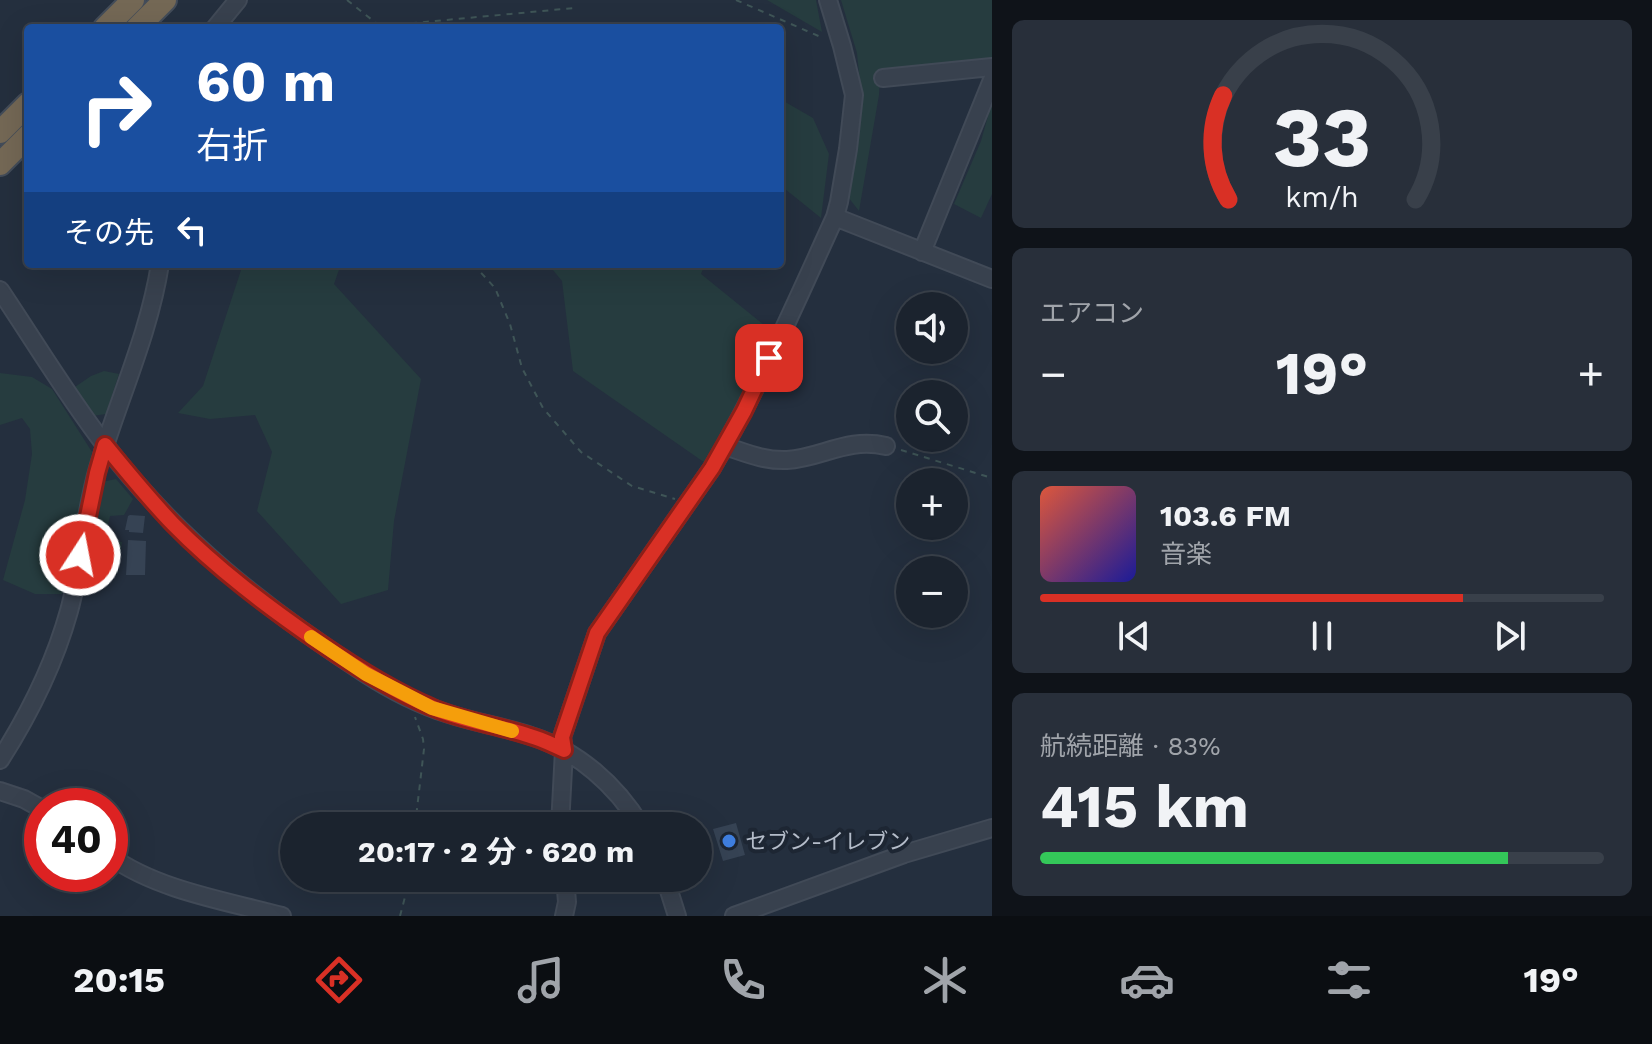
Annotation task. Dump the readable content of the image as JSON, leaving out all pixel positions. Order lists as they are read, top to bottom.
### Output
{
  "places": ["セブン-イレブン"],
  "page": {
    "turn": ["60 m", "右折"],
    "then": "その先",
    "tile": [
      "エアコン",
      ["航続距離 · 83%", "415 km"]
    ],
    "map_buttons": ["+", "−"],
    "heat": ["−", "19°", "+"],
    "song": ["103.6 FM", "音楽"],
    "limit": "40",
    "trip": "20:17 · 2 分 · 620 m",
    "tabs": ["20:15", "19°"],
    "gauge": ["33", "km/h"]
  }
}
